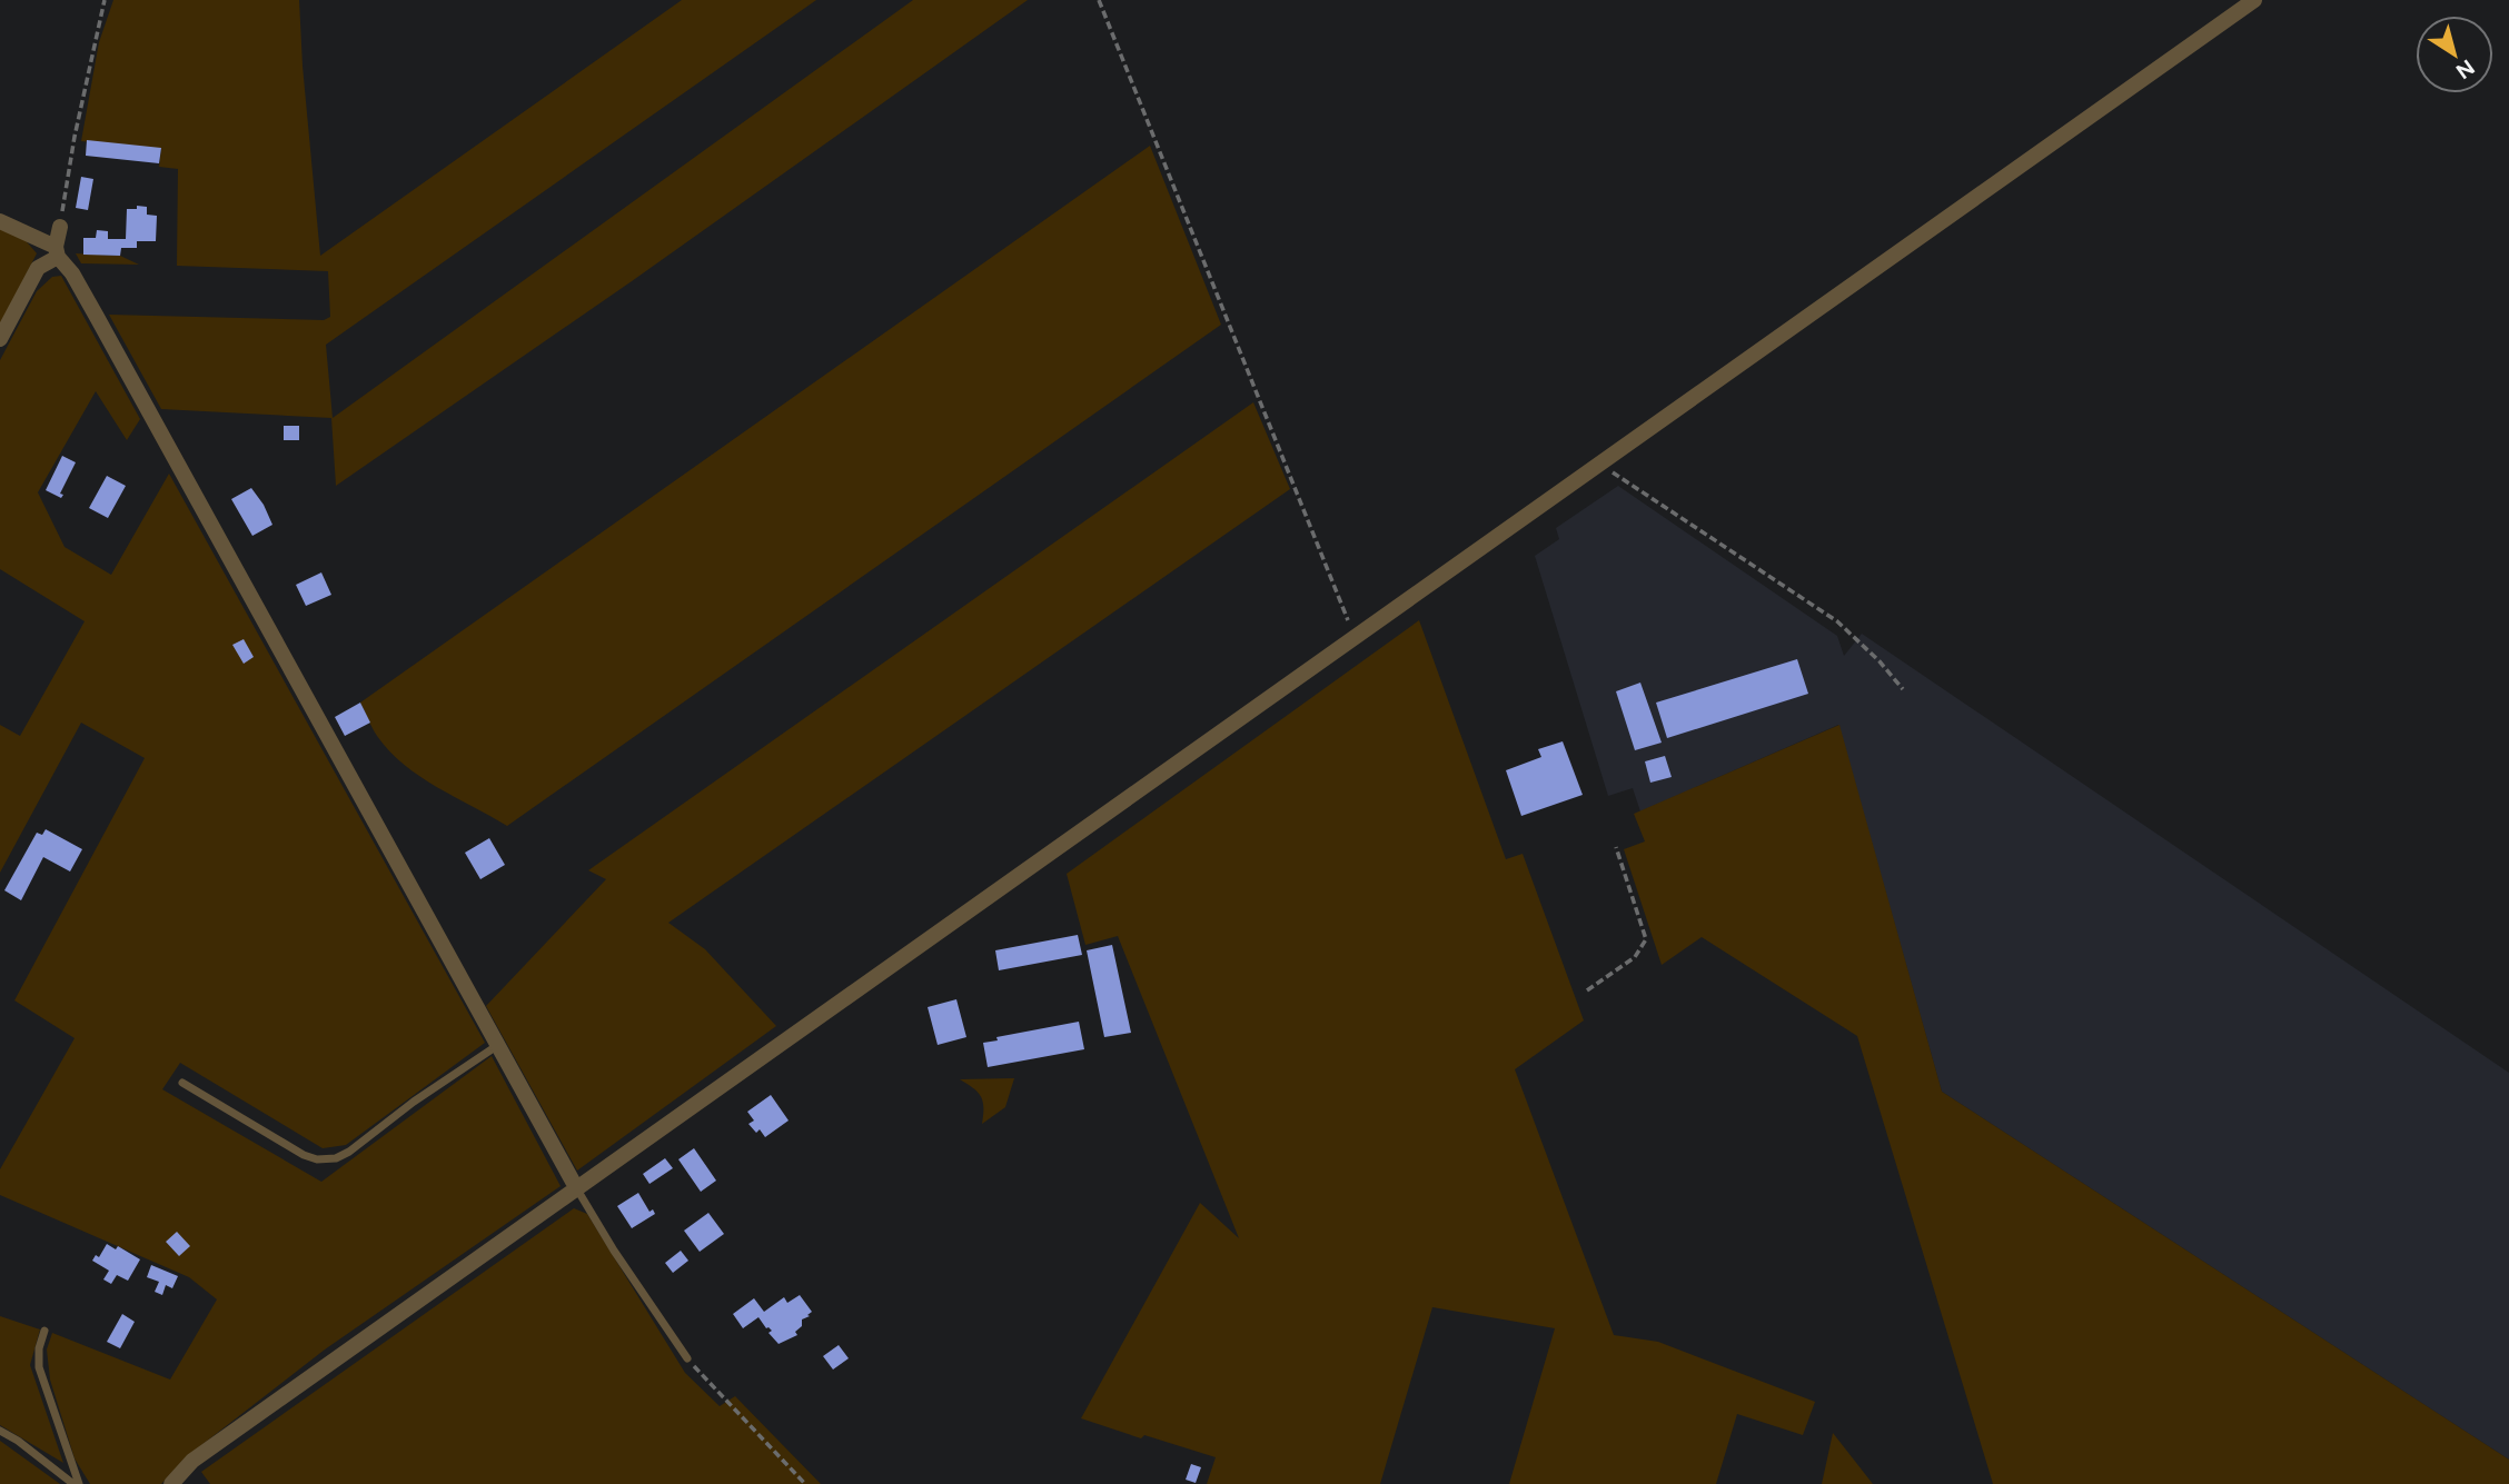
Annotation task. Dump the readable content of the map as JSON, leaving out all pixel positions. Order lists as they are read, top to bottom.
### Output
{
  "north": "bottom right"
}
